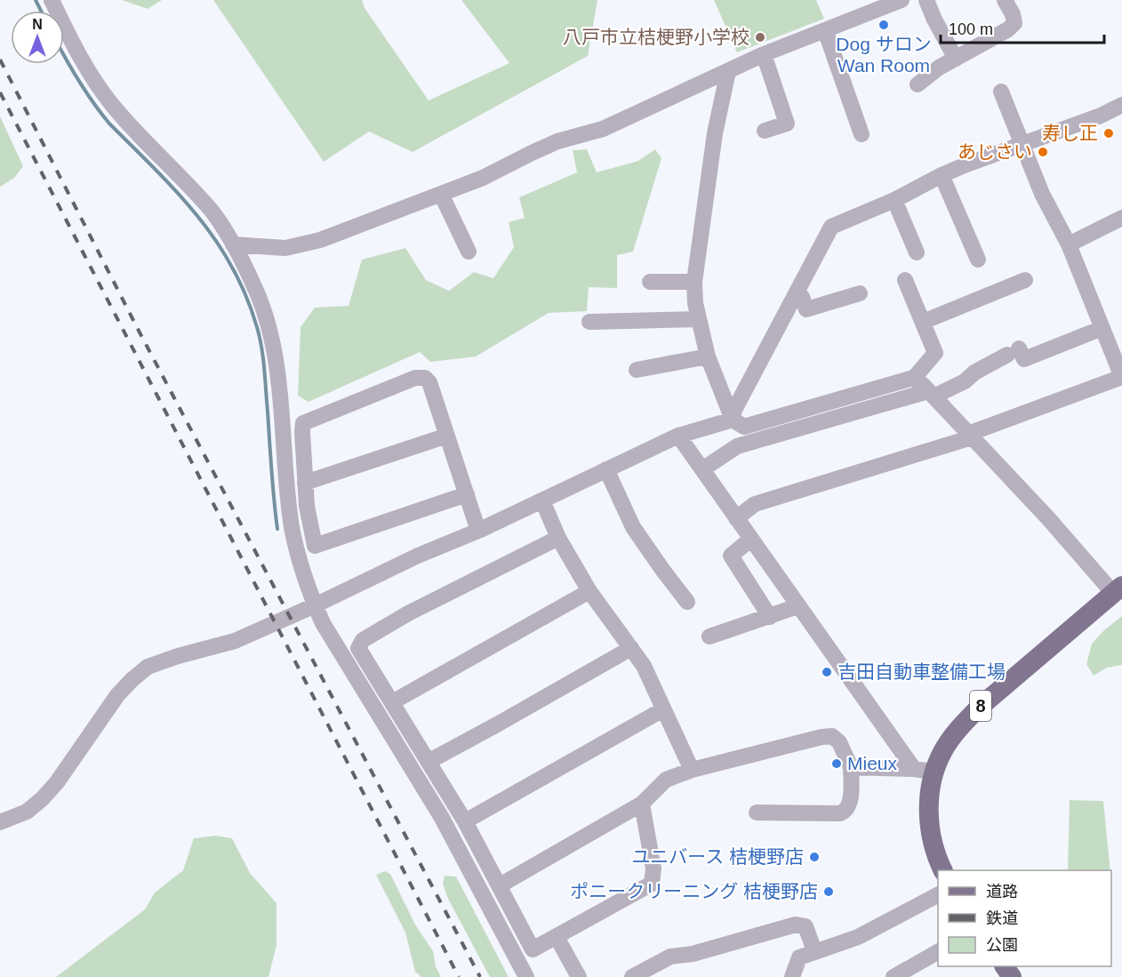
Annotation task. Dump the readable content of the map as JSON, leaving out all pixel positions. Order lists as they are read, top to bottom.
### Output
{
  "streets": {
    "main road": ["8"]
  },
  "places": [
    "Dog サロン Wan Room",
    "八戸市立桔梗野小学校",
    "寿し正",
    "あじさい",
    "吉田自動車整備工場",
    "Mieux",
    "ユニバース 桔梗野店",
    "ポニークリーニング 桔梗野店"
  ],
  "legend": ["道路", "鉄道", "公園"],
  "scale_bar": "100 m",
  "north": "top"
}
